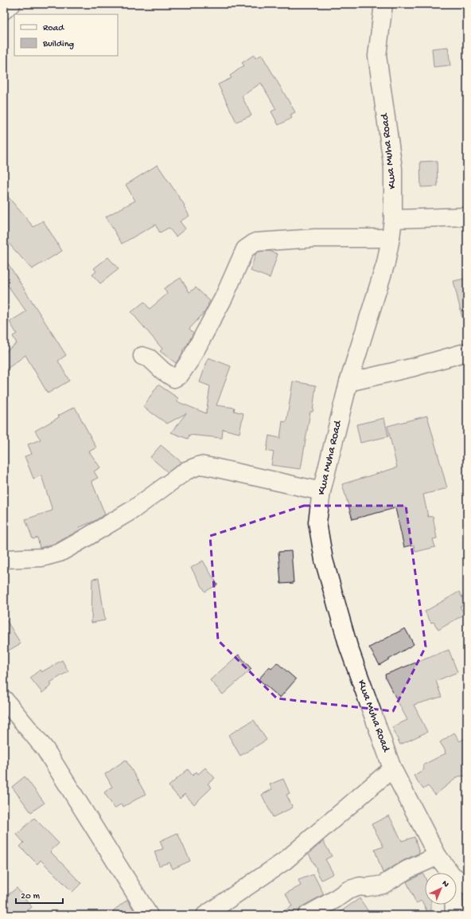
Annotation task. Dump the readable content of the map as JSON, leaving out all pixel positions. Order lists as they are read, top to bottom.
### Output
{
  "streets": {
    "street": ["Kwa Muha Road"]
  },
  "legend": ["Road", "Building"],
  "scale_bar": "20 m",
  "north": "top right"
}
